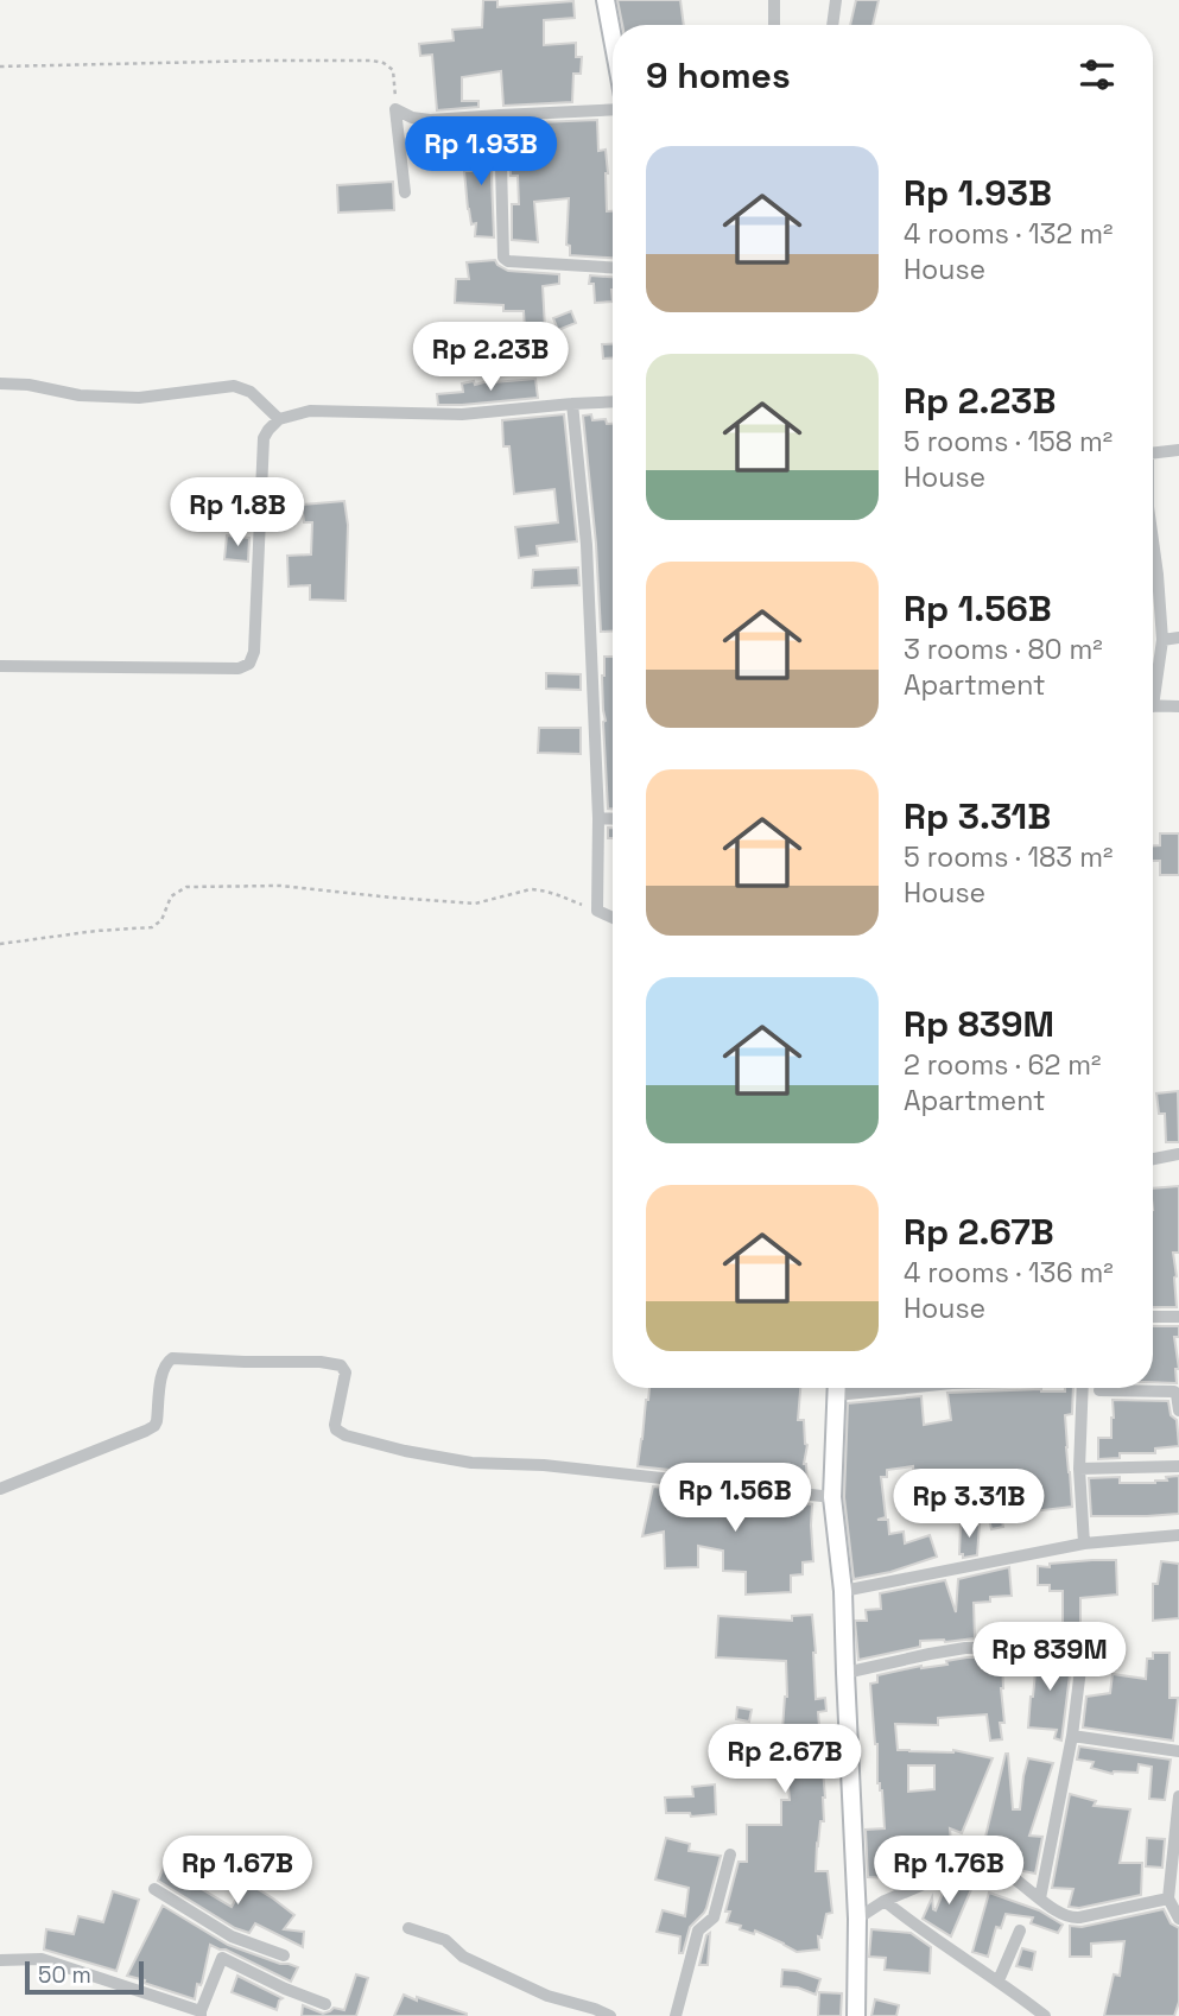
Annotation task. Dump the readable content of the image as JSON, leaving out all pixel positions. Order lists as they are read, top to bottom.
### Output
{
  "scale_bar": "50 m",
  "page": {
    "heading": "9 homes",
    "price": [
      "Rp 1.93B",
      "Rp 2.23B",
      "Rp 1.8B",
      "Rp 1.56B",
      "Rp 3.31B",
      "Rp 839M",
      "Rp 2.67B",
      "Rp 1.67B",
      "Rp 1.76B"
    ],
    "list": [
      {
        "name": "Rp 1.93B",
        "note": "4 rooms · 132 m² · House"
      },
      {
        "name": "Rp 2.23B",
        "note": "5 rooms · 158 m² · House"
      },
      {
        "name": "Rp 1.56B",
        "note": "3 rooms · 80 m² · Apartment"
      },
      {
        "name": "Rp 3.31B",
        "note": "5 rooms · 183 m² · House"
      },
      {
        "name": "Rp 839M",
        "note": "2 rooms · 62 m² · Apartment"
      },
      {
        "name": "Rp 2.67B",
        "note": "4 rooms · 136 m² · House"
      }
    ],
    "scale": "50 m"
  }
}
